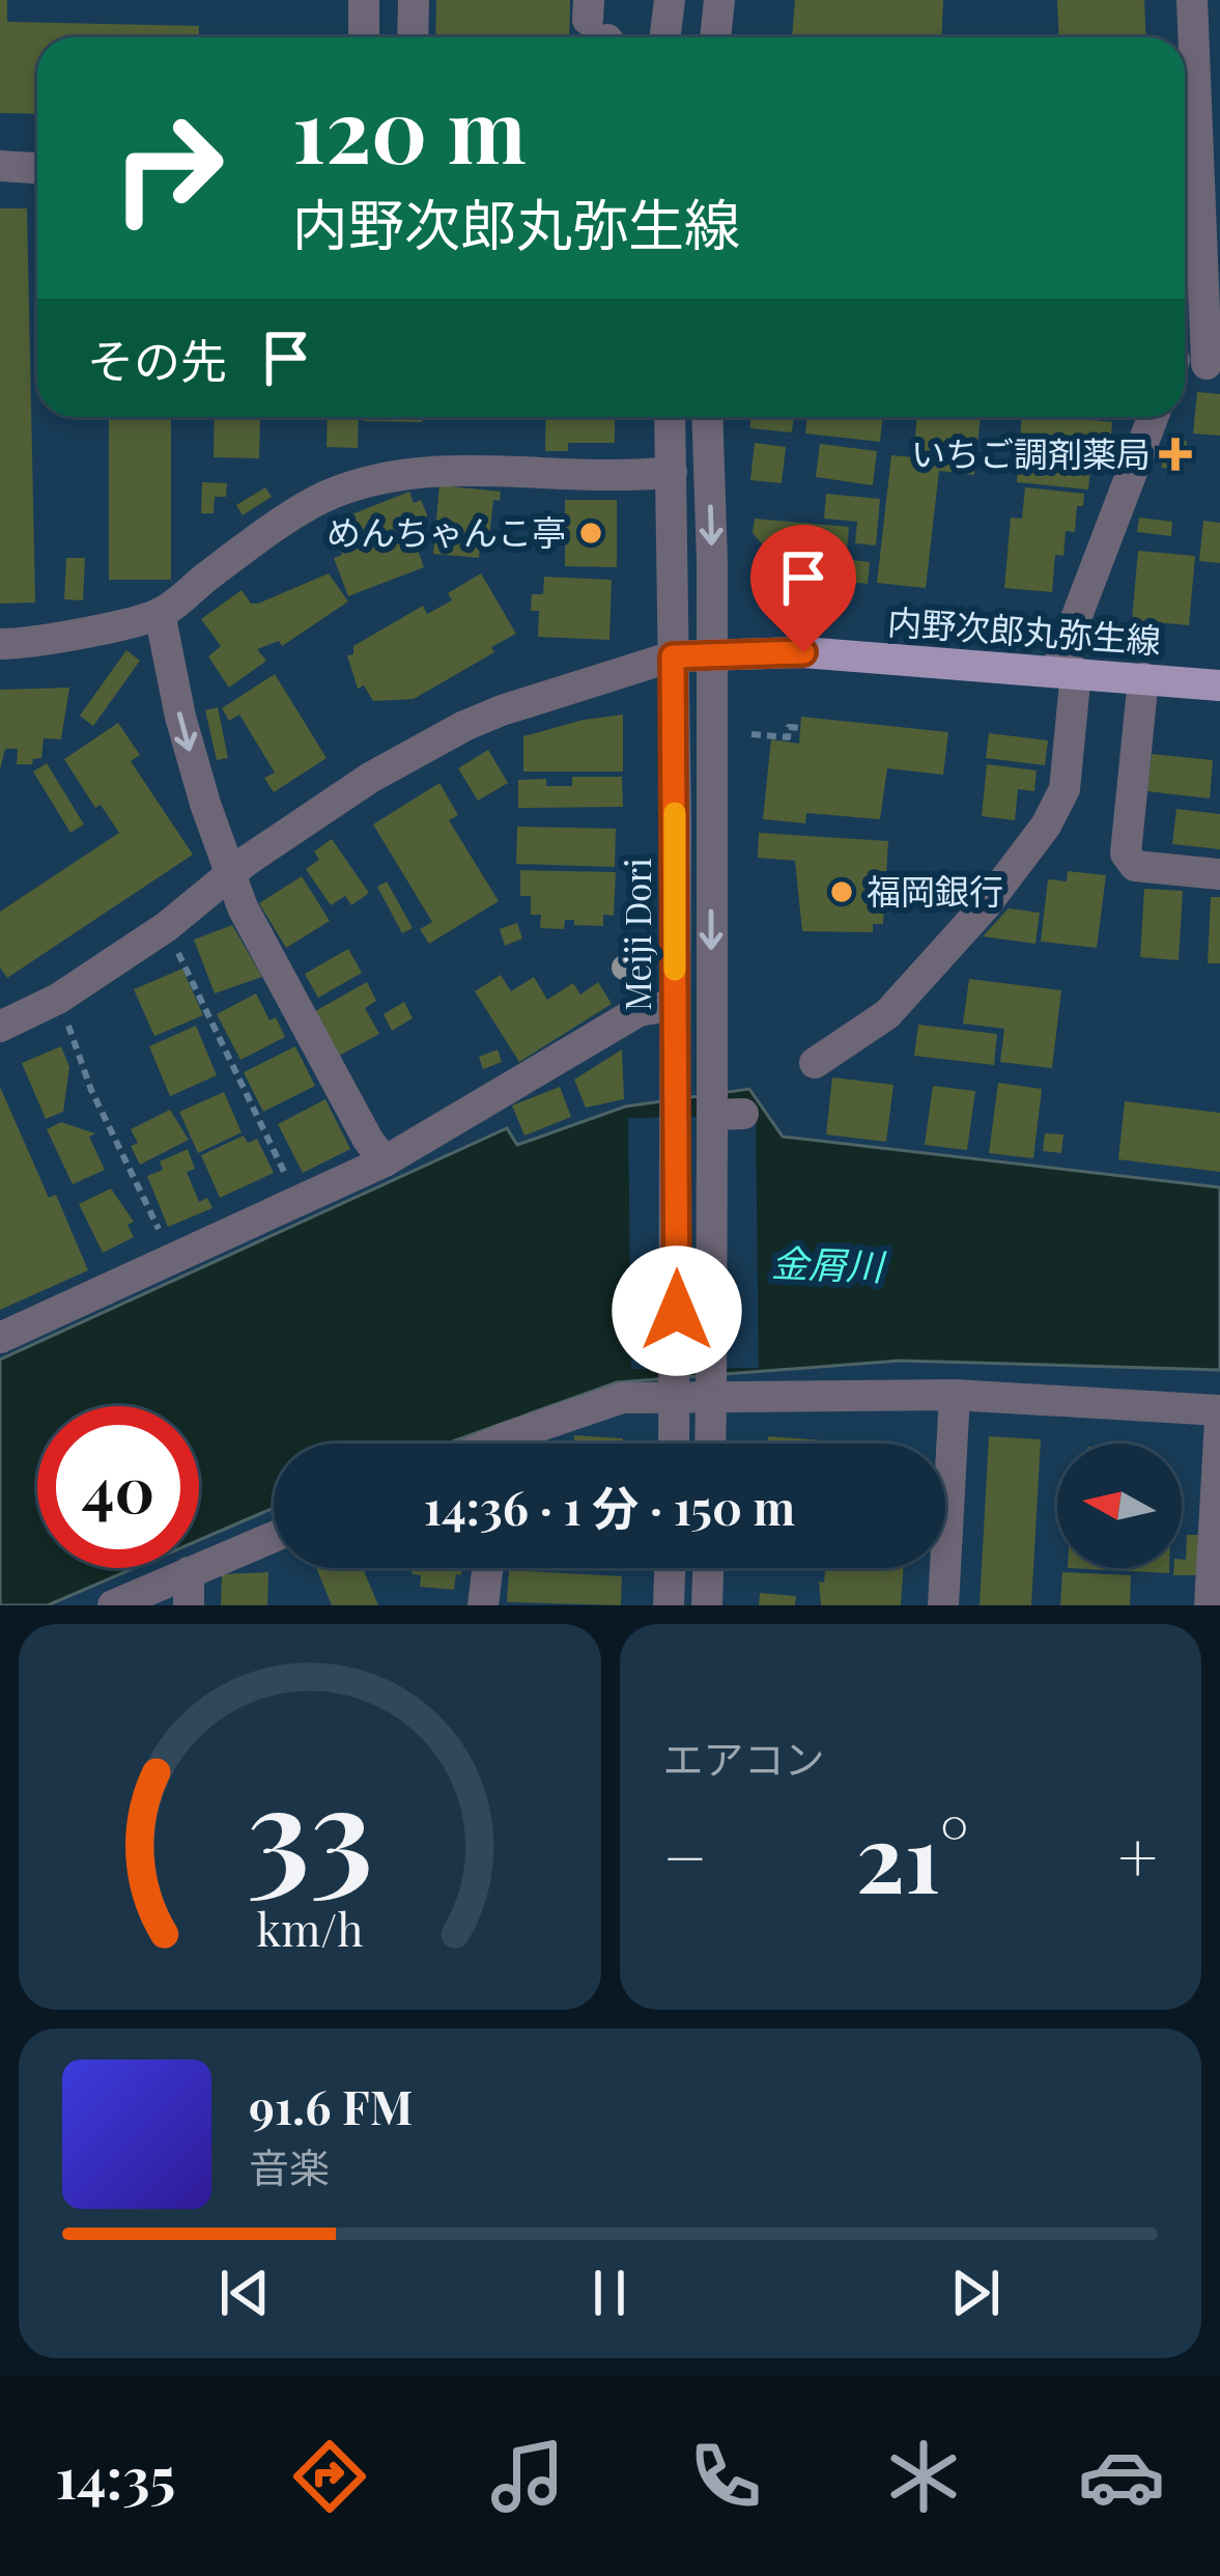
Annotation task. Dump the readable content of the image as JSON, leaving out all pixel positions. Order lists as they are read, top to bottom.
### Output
{
  "streets": {
    "main road": ["内野次郎丸弥生線"],
    "street": ["Meiji Dori"]
  },
  "crossings": [
    ["内野次郎丸弥生線", "Meiji Dori"]
  ],
  "water": ["金屑川"],
  "places": {
    "health": ["いちご調剤薬局"],
    "other": ["めんちゃんこ亭", "福岡銀行"]
  },
  "north": "left",
  "page": {
    "turn": ["120 m", "内野次郎丸弥生線"],
    "then": "その先",
    "limit": "40",
    "trip": "14:36 · 1 分 · 150 m",
    "tile": "エアコン",
    "heat": ["−", "21°", "+"],
    "song": ["91.6 FM", "音楽"],
    "tabs": "14:35",
    "gauge": ["33", "km/h"]
  }
}
